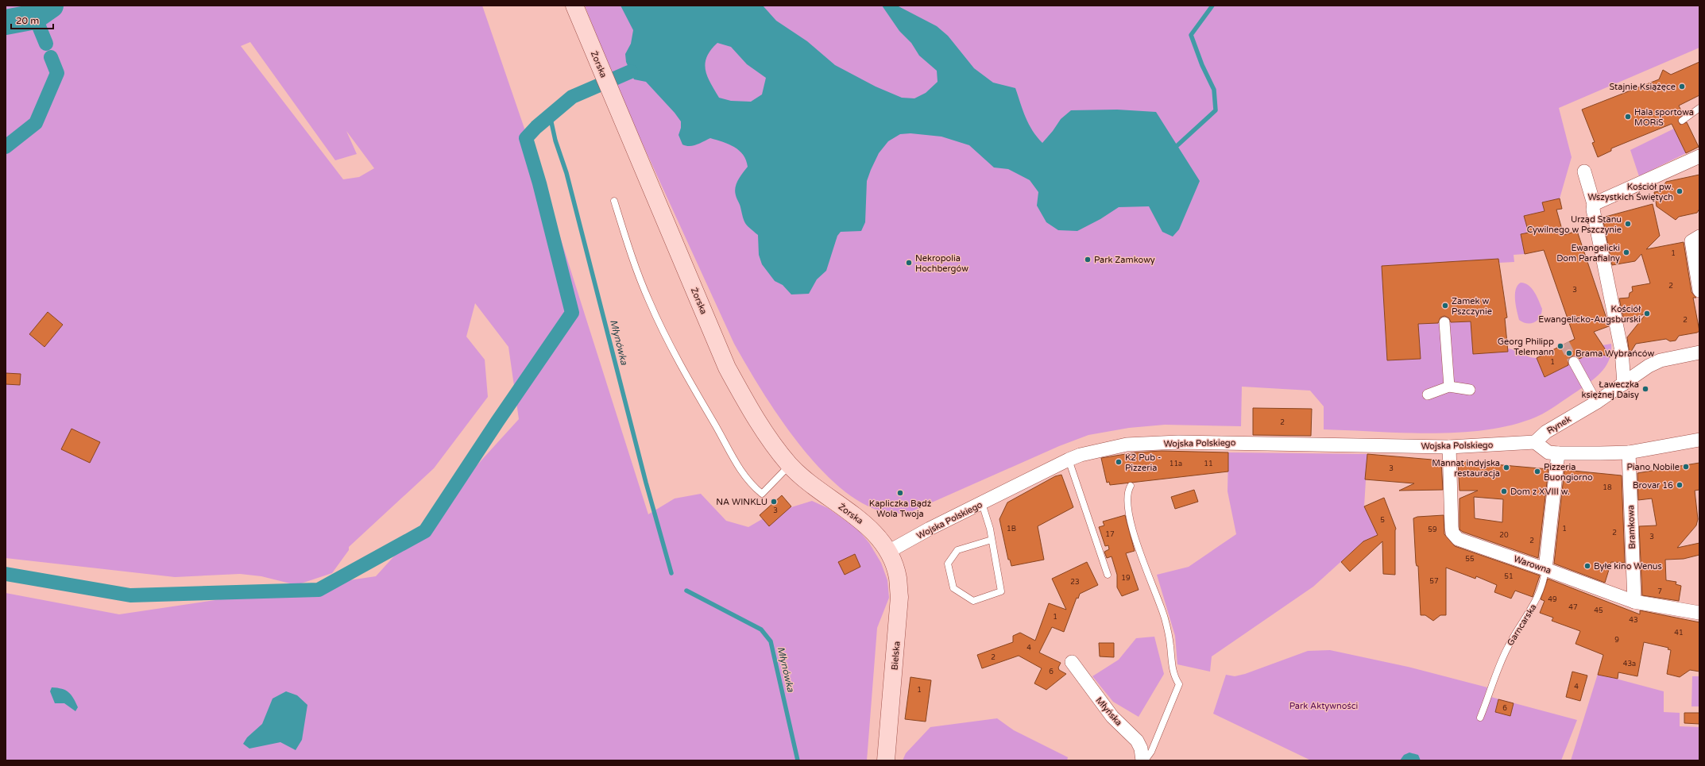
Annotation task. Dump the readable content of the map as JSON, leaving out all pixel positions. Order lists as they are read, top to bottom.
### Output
{
  "streets": {
    "main road": ["Żorska", "Bielska"],
    "street": [
      "Rynek",
      "Wojska Polskiego",
      "Bramkowa",
      "Warowna",
      "Garncarska",
      "Młyńska"
    ]
  },
  "crossings": [
    ["Żorska", "Wojska Polskiego"],
    ["Żorska", "Bielska"],
    ["Rynek", "Wojska Polskiego"],
    ["Wojska Polskiego", "Warowna"],
    ["Wojska Polskiego", "Bielska"],
    ["Bramkowa", "Warowna"],
    ["Warowna", "Garncarska"]
  ],
  "water": ["Młynówka"],
  "parks": ["Park Aktywności"],
  "places": [
    "Stajnie Książęce",
    "Hala sportowa MORiS",
    "Kościół pw. Wszystkich Świętych",
    "Urząd Stanu Cywilnego w Pszczynie",
    "Ewangelicki Dom Parafialny",
    "Park Zamkowy",
    "Nekropolia Hochbergów",
    "Zamek w Pszczynie",
    "Kościół Ewangelicko-Augsburski",
    "Georg Philipp Telemann",
    "Brama Wybrańców",
    "Ławeczka księżnej Daisy",
    "K2 Pub - Pizzeria",
    "Piano Nobile",
    "Mannat indyjska restauracja",
    "Pizzeria Buongiorno",
    "Brovar 16",
    "Dom z XVIII w.",
    "Kapliczka Bądź Wola Twoja",
    "NA WINKLU",
    "Byłe kino Wenus"
  ],
  "house_numbers": [
    "1",
    "2",
    "3",
    "2",
    "1",
    "2",
    "11a",
    "11",
    "3",
    "18",
    "3",
    "5",
    "1B",
    "1",
    "59",
    "2",
    "17",
    "20",
    "3",
    "2",
    "55",
    "51",
    "19",
    "57",
    "23",
    "7",
    "49",
    "47",
    "45",
    "1",
    "43",
    "41",
    "9",
    "4",
    "2",
    "43a",
    "6",
    "4",
    "1",
    "6"
  ],
  "scale_bar": "20 m"
}
